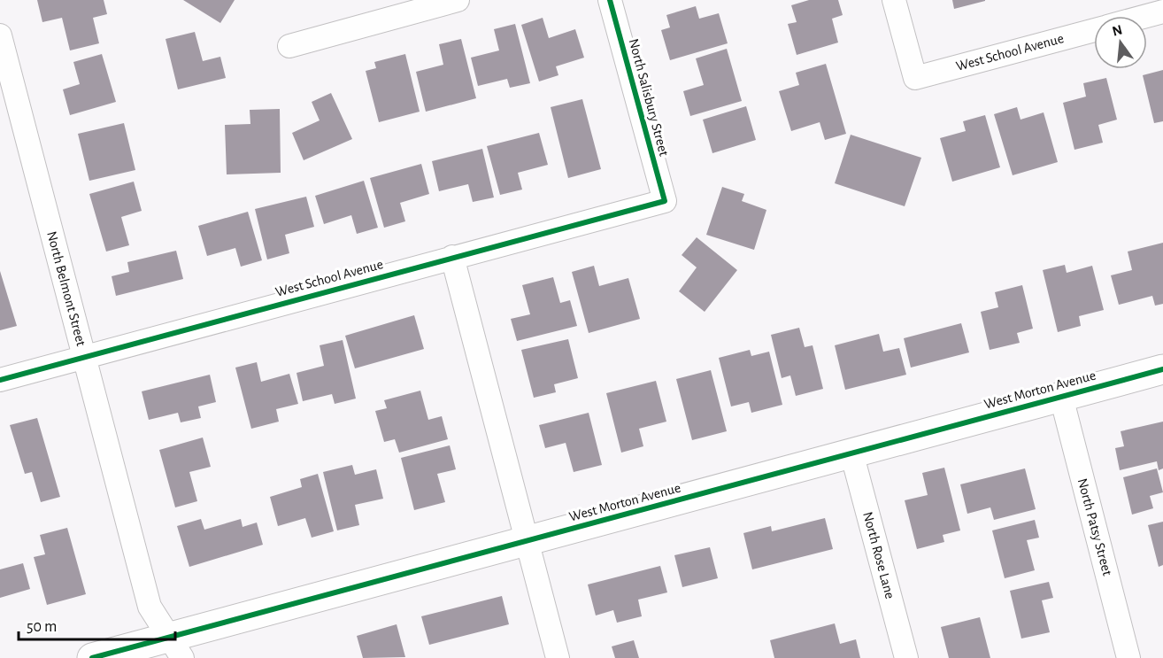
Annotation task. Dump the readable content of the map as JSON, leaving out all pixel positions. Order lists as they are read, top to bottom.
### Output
{
  "streets": {
    "main road": ["West Morton Avenue"],
    "street": [
      "West School Avenue",
      "North Salisbury Street",
      "North Belmont Street",
      "North Patsy Street",
      "North Rose Lane"
    ]
  },
  "crossings": [
    ["West School Avenue", "North Salisbury Street"],
    ["West School Avenue", "North Belmont Street"],
    ["North Belmont Street", "West Morton Avenue"],
    ["West Morton Avenue", "North Patsy Street"],
    ["West Morton Avenue", "North Rose Lane"]
  ],
  "scale_bar": "50 m",
  "north": "top"
}
